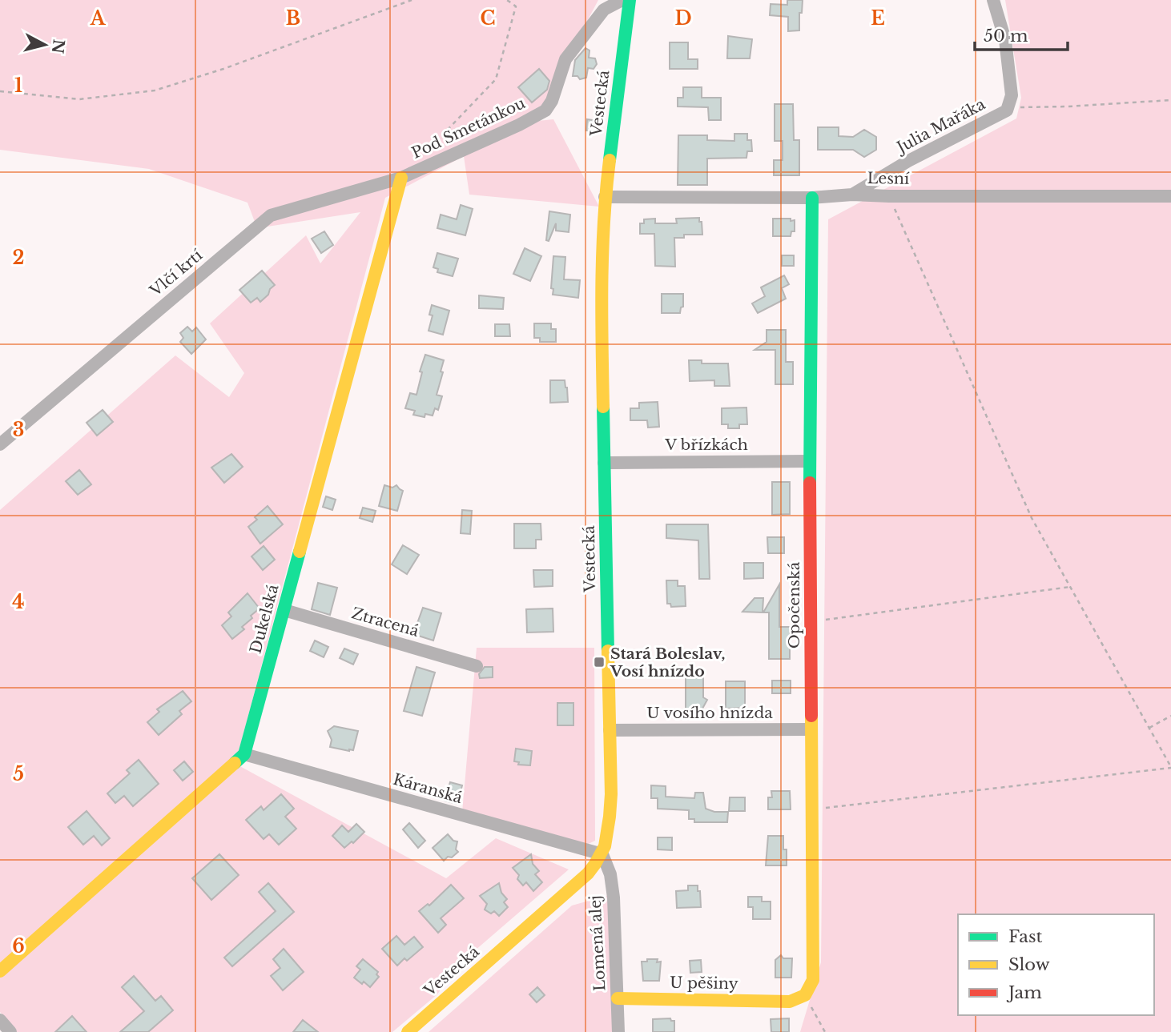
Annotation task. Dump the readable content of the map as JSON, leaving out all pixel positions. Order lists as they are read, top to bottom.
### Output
{
  "streets": {
    "street": [
      "Vestecká",
      "Julia Mařáka",
      "Pod Smetánkou",
      "Lesní",
      "Vlčí krtí",
      "V břízkách",
      "Opočenská",
      "Dukelská",
      "Ztracená",
      "U vosího hnízda",
      "Káranská",
      "Lomená alej",
      "U pěšiny"
    ]
  },
  "crossings": [
    ["Vestecká", "Lesní"],
    ["Vestecká", "V břízkách"],
    ["Vestecká", "U vosího hnízda"],
    ["Vestecká", "Káranská"],
    ["Vestecká", "Lomená alej"],
    ["Julia Mařáka", "Lesní"],
    ["Pod Smetánkou", "Vlčí krtí"],
    ["Pod Smetánkou", "Dukelská"],
    ["Lesní", "Opočenská"],
    ["Vlčí krtí", "Dukelská"],
    ["V břízkách", "Opočenská"],
    ["Opočenská", "U vosího hnízda"],
    ["Opočenská", "U pěšiny"],
    ["Dukelská", "Ztracená"],
    ["Dukelská", "Káranská"],
    ["Káranská", "Lomená alej"],
    ["Lomená alej", "U pěšiny"]
  ],
  "places": {
    "transit": ["Stará Boleslav, Vosí hnízdo"]
  },
  "legend": ["Fast", "Slow", "Jam"],
  "scale_bar": "50 m",
  "north": "right",
  "grid": {
    "columns": [
      "A",
      "B",
      "C",
      "D",
      "E"
    ],
    "rows": [
      "1",
      "2",
      "3",
      "4",
      "5",
      "6"
    ]
  }
}
